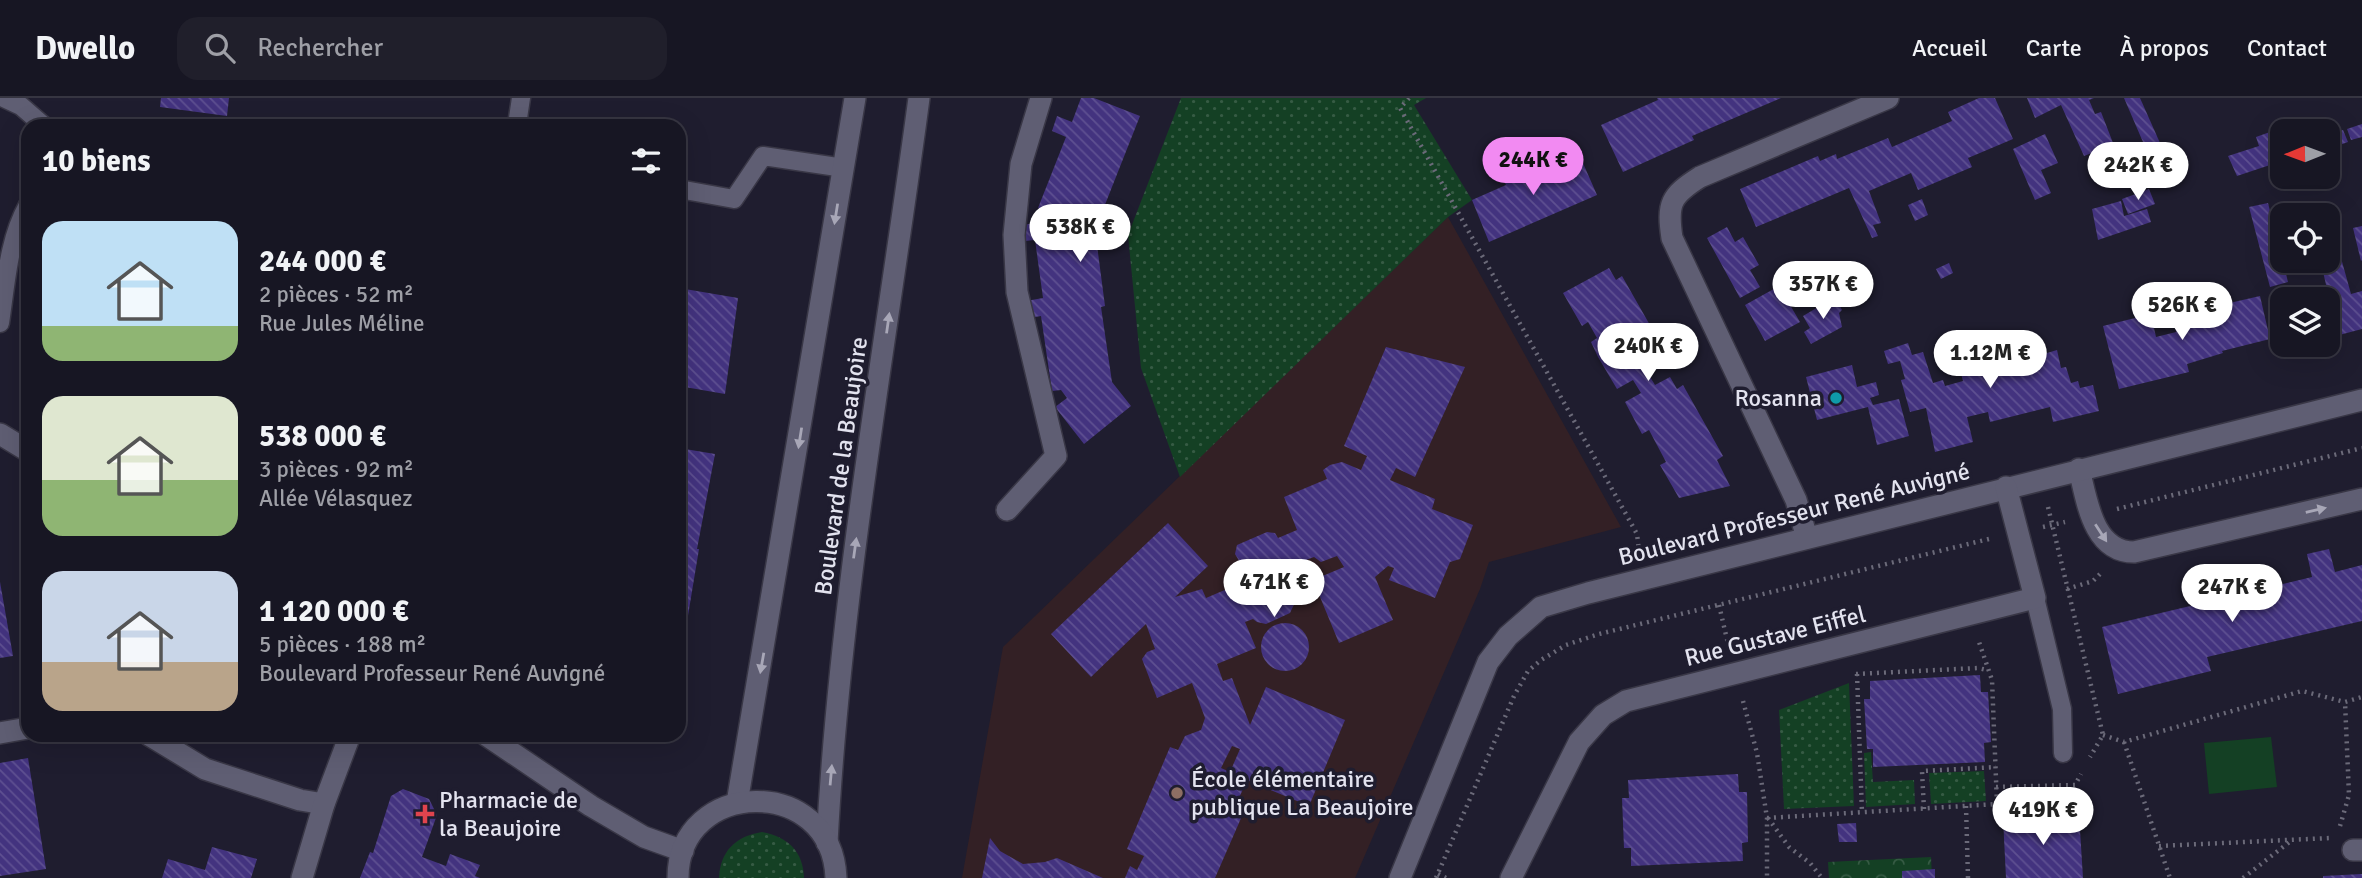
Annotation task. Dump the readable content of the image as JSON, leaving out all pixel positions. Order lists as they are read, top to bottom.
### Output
{
  "streets": {
    "street": ["Boulevard de la Beaujoire", "Boulevard Professeur René Auvigné", "Rue Gustave Eiffel"]
  },
  "places": {
    "other": ["Rosanna", "École élémentaire publique La Beaujoire"],
    "health": ["Pharmacie de la Beaujoire"]
  },
  "north": "left",
  "page": {
    "header": "Dwello",
    "search": "Rechercher",
    "nav": [
      "Accueil",
      "Carte",
      "À propos",
      "Contact"
    ],
    "heading": "10 biens",
    "price": [
      "244K €",
      "242K €",
      "538K €",
      "357K €",
      "526K €",
      "240K €",
      "1.12M €",
      "471K €",
      "247K €",
      "419K €"
    ],
    "list": [
      {
        "name": "244 000 €",
        "note": "2 pièces · 52 m² · Rue Jules Méline"
      },
      {
        "name": "538 000 €",
        "note": "3 pièces · 92 m² · Allée Vélasquez"
      },
      {
        "name": "1 120 000 €",
        "note": "5 pièces · 188 m² · Boulevard Professeur René Auvigné"
      }
    ]
  }
}
